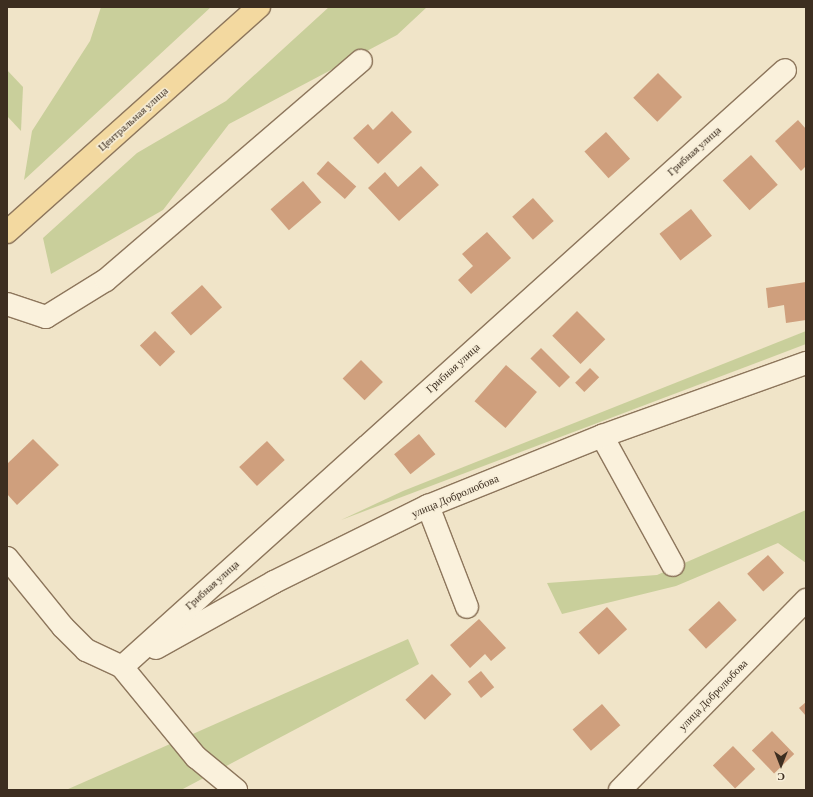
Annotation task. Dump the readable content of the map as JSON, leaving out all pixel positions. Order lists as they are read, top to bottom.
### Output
{
  "streets": {
    "main road": ["Центральная улица"],
    "street": ["Грибная улица", "улица Добролюбова"]
  },
  "crossings": [
    ["Грибная улица", "улица Добролюбова"]
  ],
  "north": "bottom"
}
